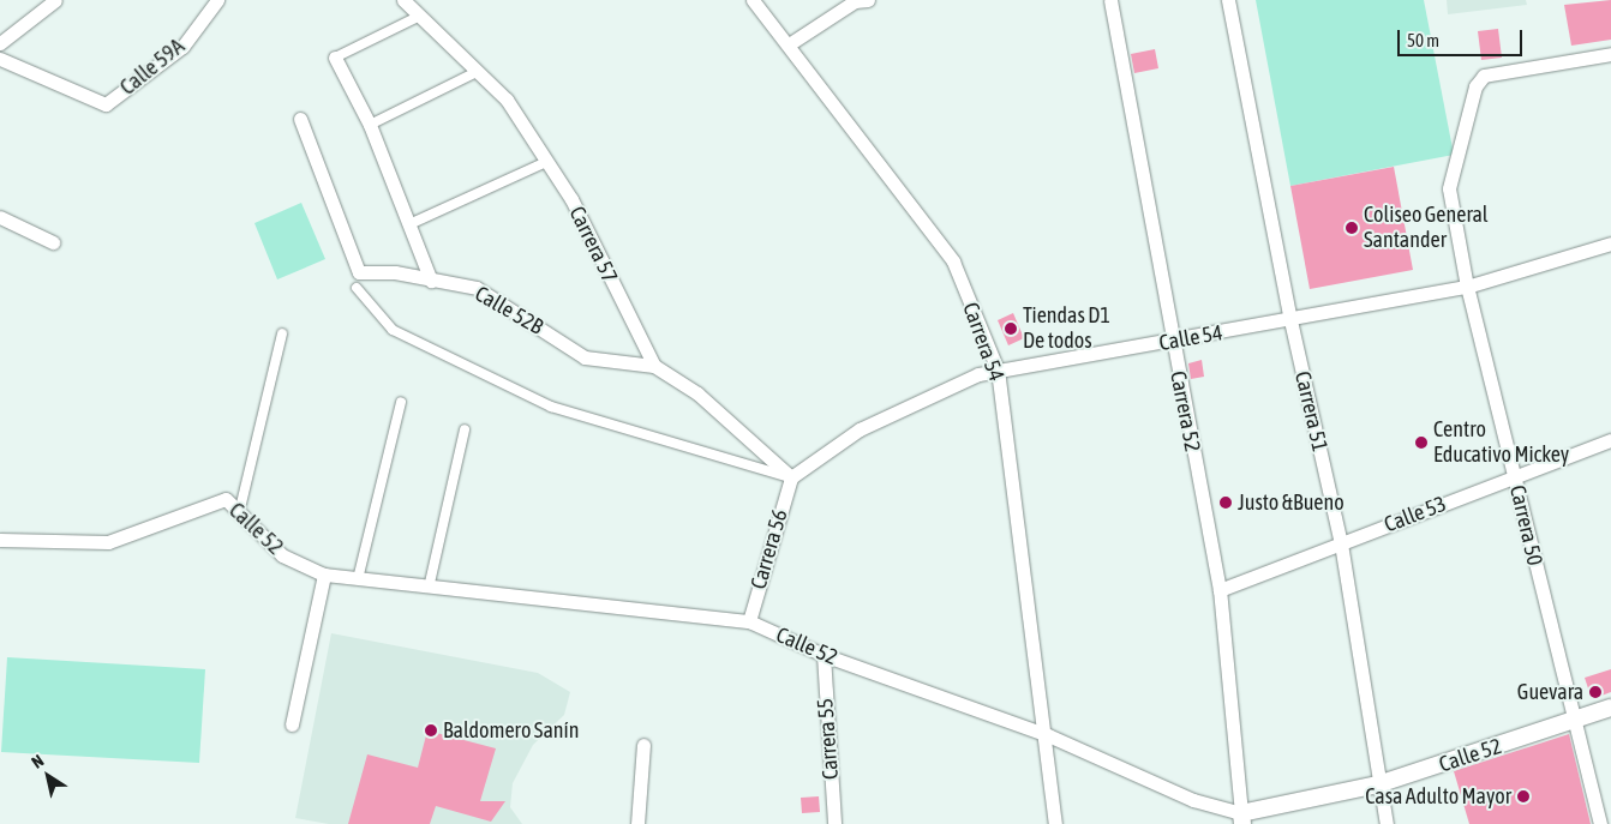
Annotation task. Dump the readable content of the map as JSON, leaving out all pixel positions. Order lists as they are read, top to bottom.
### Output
{
  "streets": {
    "street": [
      "Calle 59A",
      "Carrera 57",
      "Calle 52B",
      "Calle 54",
      "Carrera 54",
      "Carrera 52",
      "Carrera 51",
      "Calle 53",
      "Carrera 50",
      "Calle 52",
      "Carrera 56",
      "Carrera 55"
    ]
  },
  "crossings": [
    ["Carrera 57", "Calle 52B"],
    ["Carrera 57", "Calle 54"],
    ["Carrera 57", "Carrera 56"],
    ["Calle 54", "Carrera 54"],
    ["Calle 54", "Carrera 52"],
    ["Calle 54", "Carrera 51"],
    ["Calle 54", "Carrera 50"],
    ["Calle 54", "Carrera 56"],
    ["Carrera 54", "Calle 52"],
    ["Carrera 52", "Calle 53"],
    ["Carrera 52", "Calle 52"],
    ["Carrera 51", "Calle 53"],
    ["Carrera 51", "Calle 52"],
    ["Calle 53", "Carrera 50"],
    ["Carrera 50", "Calle 52"],
    ["Calle 52", "Carrera 56"],
    ["Calle 52", "Carrera 55"]
  ],
  "places": [
    "Coliseo General Santander",
    "Tiendas D1 De todos",
    "Centro Educativo Mickey",
    "Justo &Bueno",
    "Guevara",
    "Baldomero Sanín",
    "Casa Adulto Mayor"
  ],
  "scale_bar": "50 m",
  "north": "top left"
}
